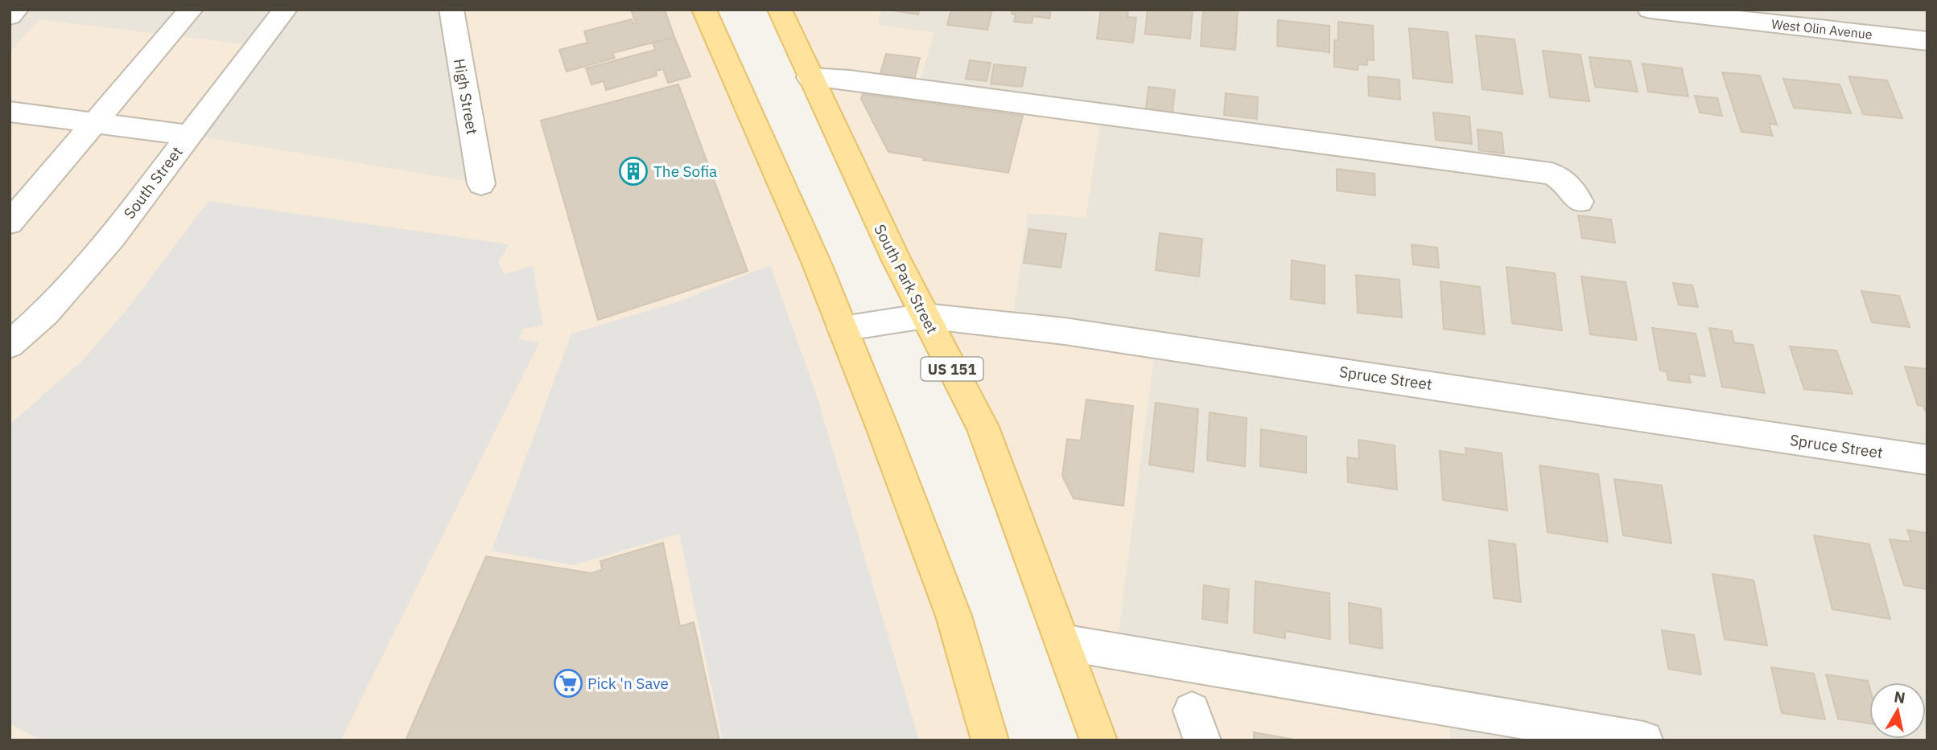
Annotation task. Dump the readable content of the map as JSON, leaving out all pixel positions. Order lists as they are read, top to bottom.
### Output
{
  "streets": {
    "main road": ["South Park Street", "US 151"],
    "street": [
      "West Olin Avenue",
      "High Street",
      "South Street",
      "Spruce Street"
    ]
  },
  "crossings": [
    ["South Park Street", "Spruce Street"]
  ],
  "places": {
    "building": ["The Sofia"],
    "supermarket": ["Pick 'n Save"]
  },
  "north": "top"
}
